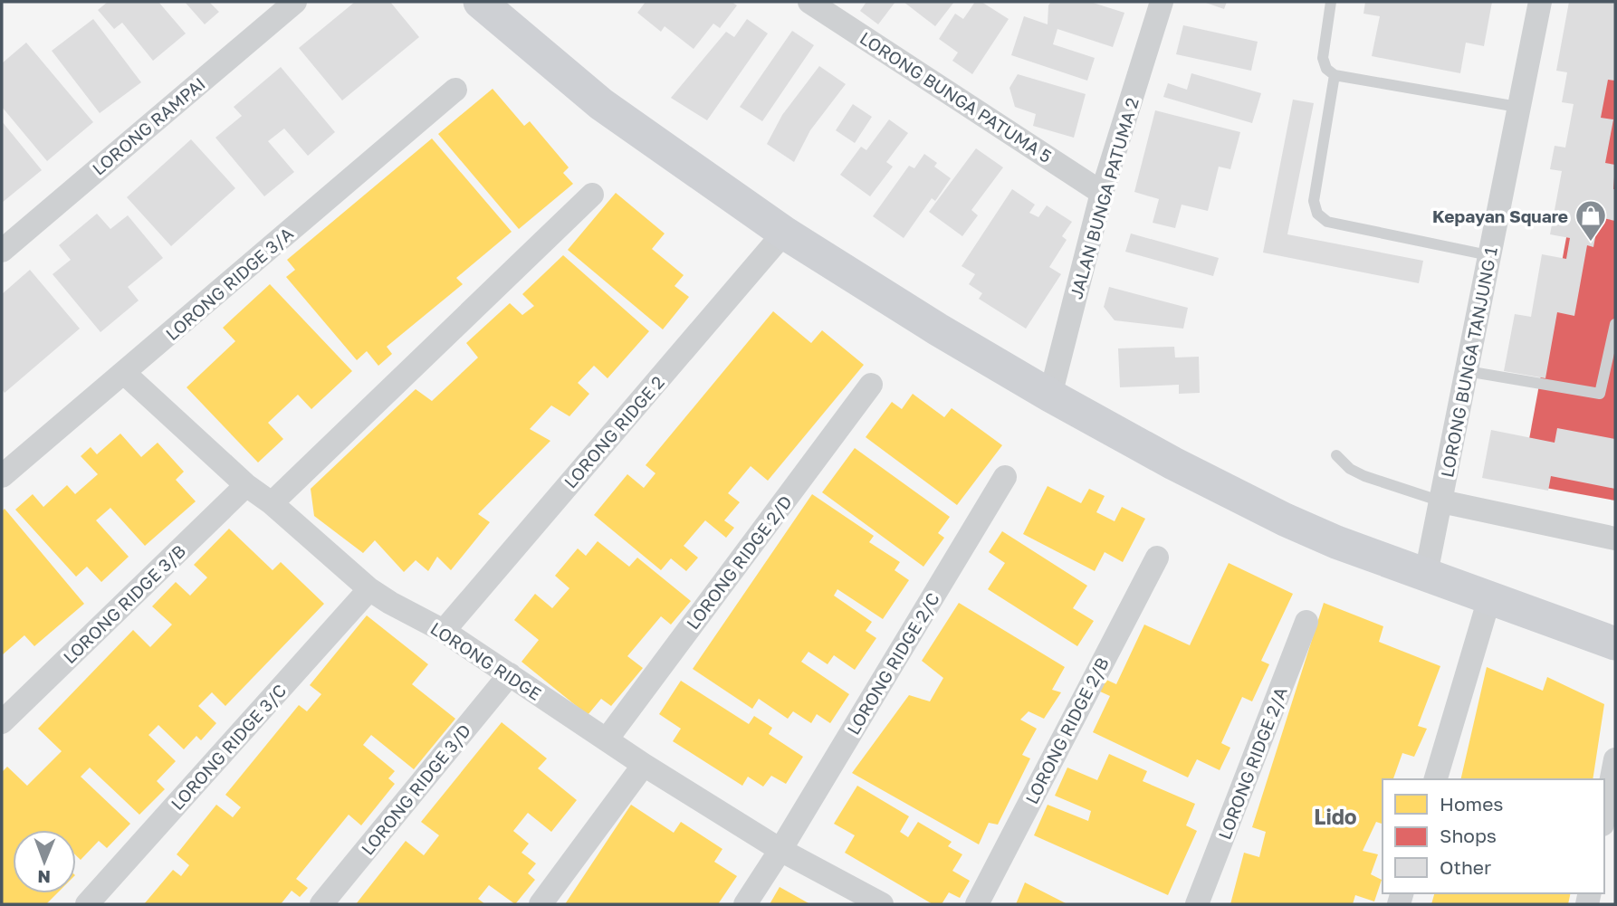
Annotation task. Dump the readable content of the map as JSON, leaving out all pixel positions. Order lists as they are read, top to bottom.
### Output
{
  "streets": {
    "street": [
      "LORONG BUNGA PATUMA 5",
      "LORONG RAMPAI",
      "JALAN BUNGA PATUMA 2",
      "LORONG RIDGE 3/A",
      "LORONG BUNGA TANJUNG 1",
      "LORONG RIDGE 2",
      "LORONG RIDGE 2/D",
      "LORONG RIDGE 3/B",
      "LORONG RIDGE",
      "LORONG RIDGE 2/C",
      "LORONG RIDGE 2/B",
      "LORONG RIDGE 3/C",
      "LORONG RIDGE 2/A",
      "LORONG RIDGE 3/D"
    ]
  },
  "crossings": [
    ["LORONG BUNGA PATUMA 5", "JALAN BUNGA PATUMA 2"],
    ["LORONG RIDGE 3/A", "LORONG RIDGE"],
    ["LORONG RIDGE 2", "LORONG RIDGE"],
    ["LORONG RIDGE 2/D", "LORONG RIDGE"],
    ["LORONG RIDGE 3/B", "LORONG RIDGE"],
    ["LORONG RIDGE", "LORONG RIDGE 2/C"],
    ["LORONG RIDGE", "LORONG RIDGE 3/C"],
    ["LORONG RIDGE", "LORONG RIDGE 3/D"]
  ],
  "districts": ["Lido"],
  "places": {
    "shop": ["Kepayan Square"]
  },
  "legend": ["Homes", "Shops", "Other"],
  "north": "bottom"
}
